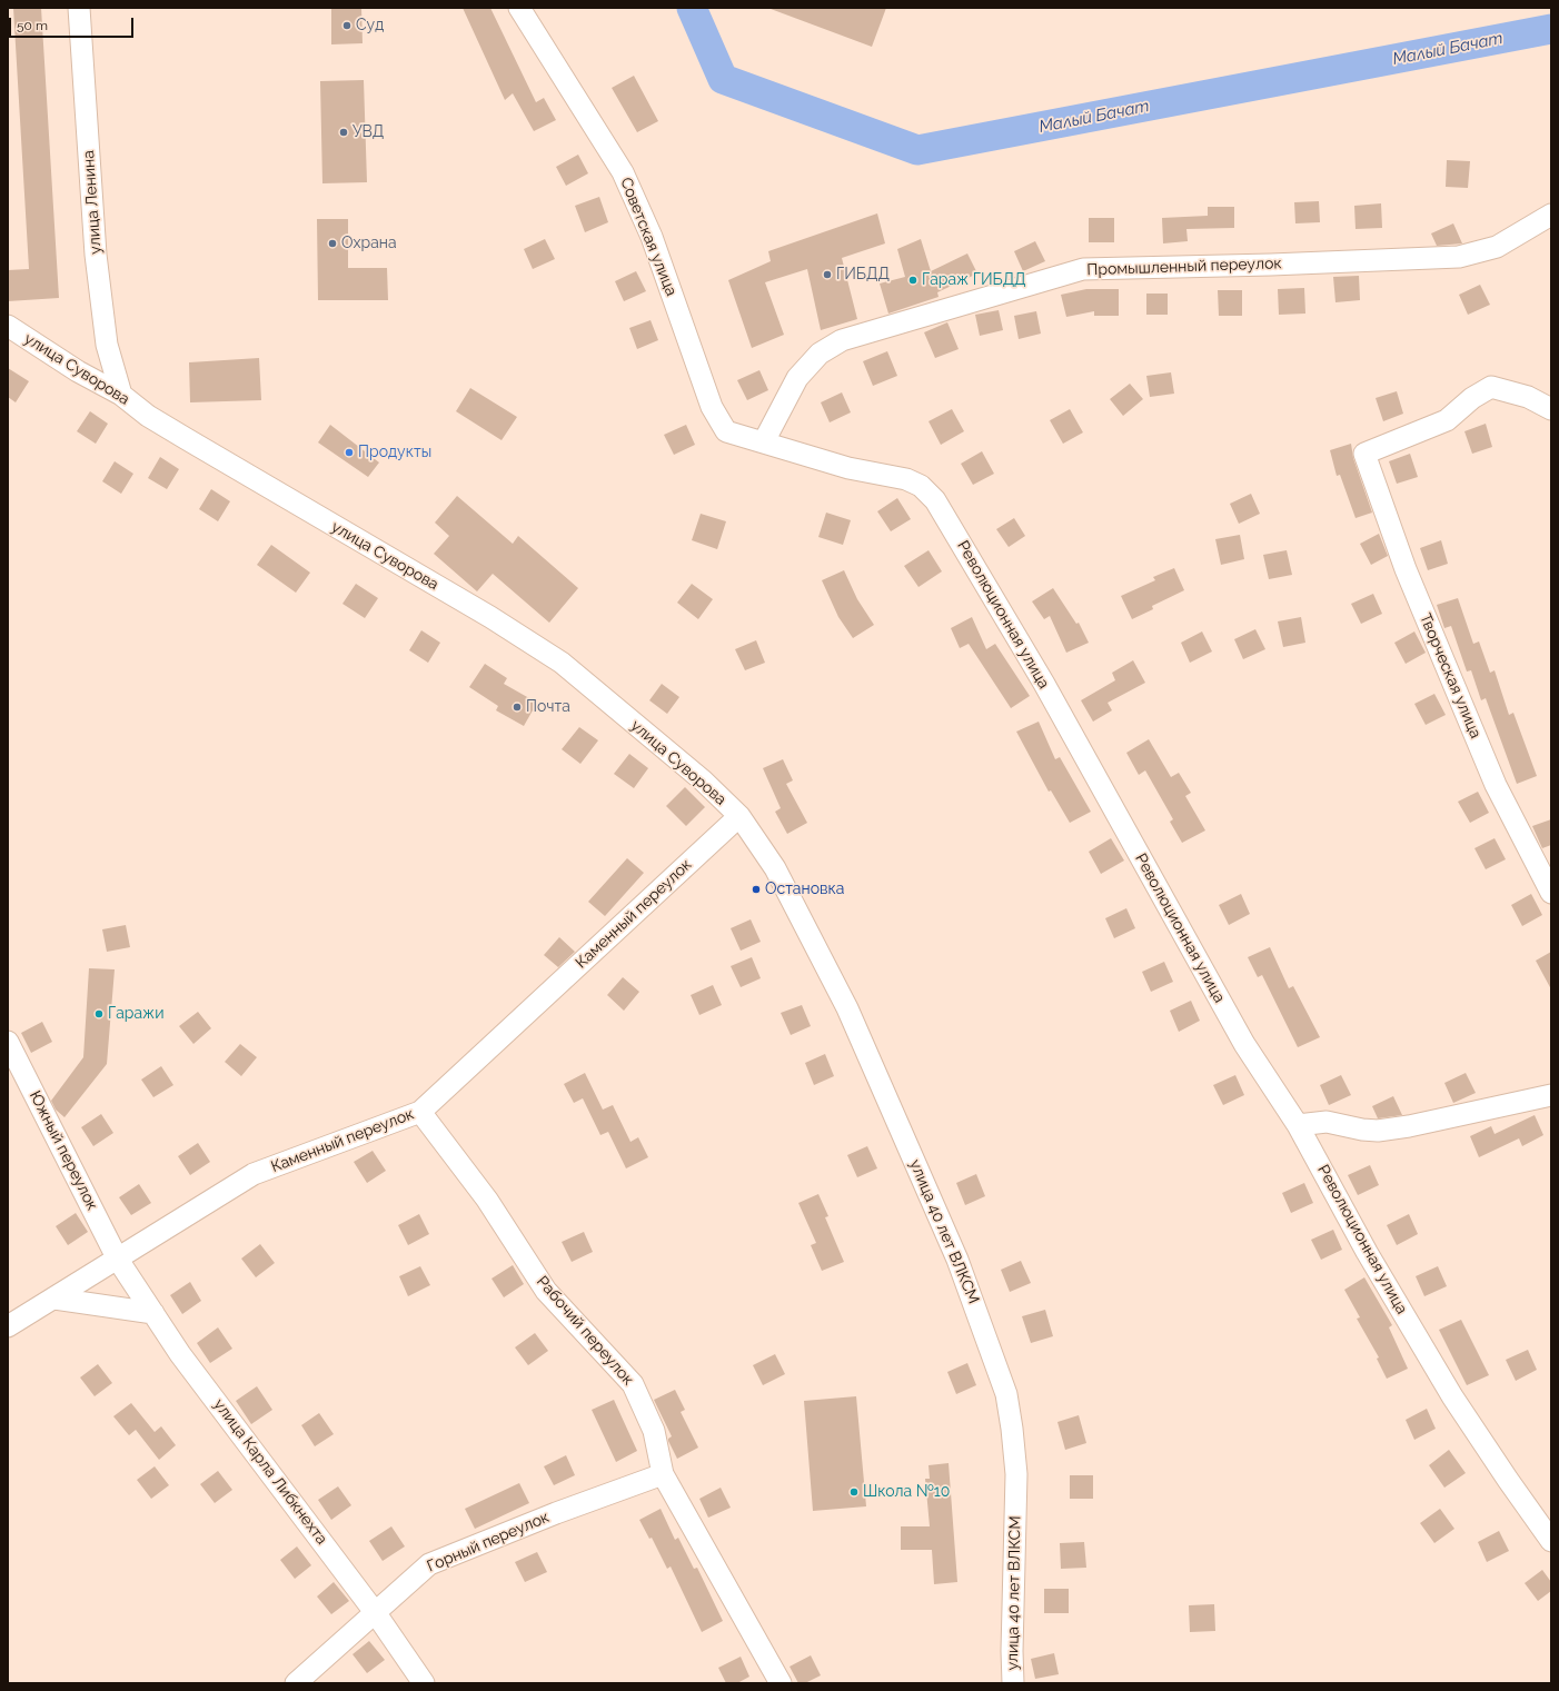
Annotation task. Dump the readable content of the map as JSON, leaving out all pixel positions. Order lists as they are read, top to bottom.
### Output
{
  "streets": {
    "street": [
      "улица Ленина",
      "Советская улица",
      "Промышленный переулок",
      "улица Суворова",
      "Революционная улица",
      "Творческая улица",
      "Каменный переулок",
      "Южный переулок",
      "улица 40 лет ВЛКСМ",
      "Рабочий переулок",
      "улица Карла Либкнехта",
      "Горный переулок"
    ]
  },
  "crossings": [
    ["улица Ленина", "улица Суворова"],
    ["Советская улица", "Революционная улица"],
    ["Промышленный переулок", "Революционная улица"],
    ["улица Суворова", "Каменный переулок"],
    ["улица Суворова", "улица 40 лет ВЛКСМ"],
    ["Каменный переулок", "Южный переулок"],
    ["Каменный переулок", "улица 40 лет ВЛКСМ"],
    ["Каменный переулок", "Рабочий переулок"],
    ["Каменный переулок", "улица Карла Либкнехта"],
    ["Южный переулок", "улица Карла Либкнехта"],
    ["Рабочий переулок", "Горный переулок"],
    ["улица Карла Либкнехта", "Горный переулок"]
  ],
  "water": ["Малый Бачат"],
  "places": [
    "Суд",
    "УВД",
    "Охрана",
    "ГИБДД",
    "Гараж ГИБДД",
    "Продукты",
    "Почта",
    "Остановка",
    "Гаражи",
    "Школа №10"
  ],
  "scale_bar": "50 m"
}
